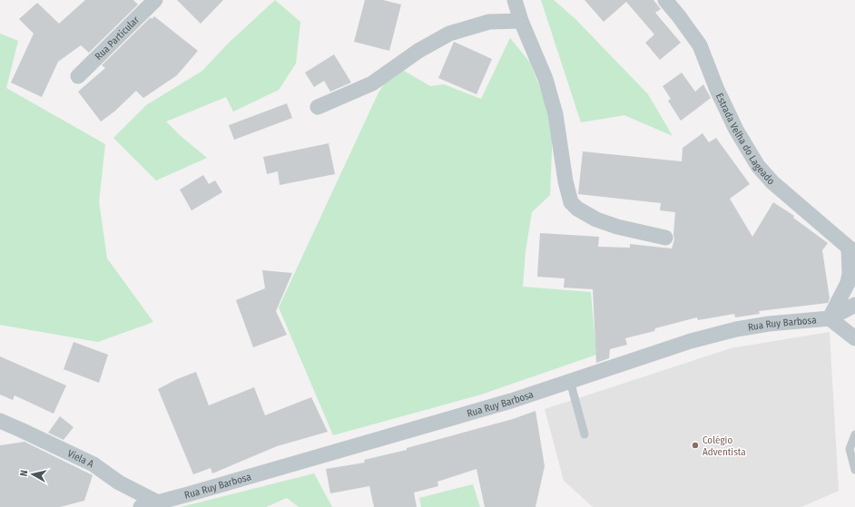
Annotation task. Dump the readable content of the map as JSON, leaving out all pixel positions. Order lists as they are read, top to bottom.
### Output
{
  "streets": {
    "street": [
      "Rua Particular",
      "Estrada Velha do Lageado",
      "Rua Ruy Barbosa",
      "Viela A"
    ]
  },
  "crossings": [
    ["Rua Ruy Barbosa", "Viela A"]
  ],
  "places": ["Colégio Adventista"],
  "north": "left"
}
